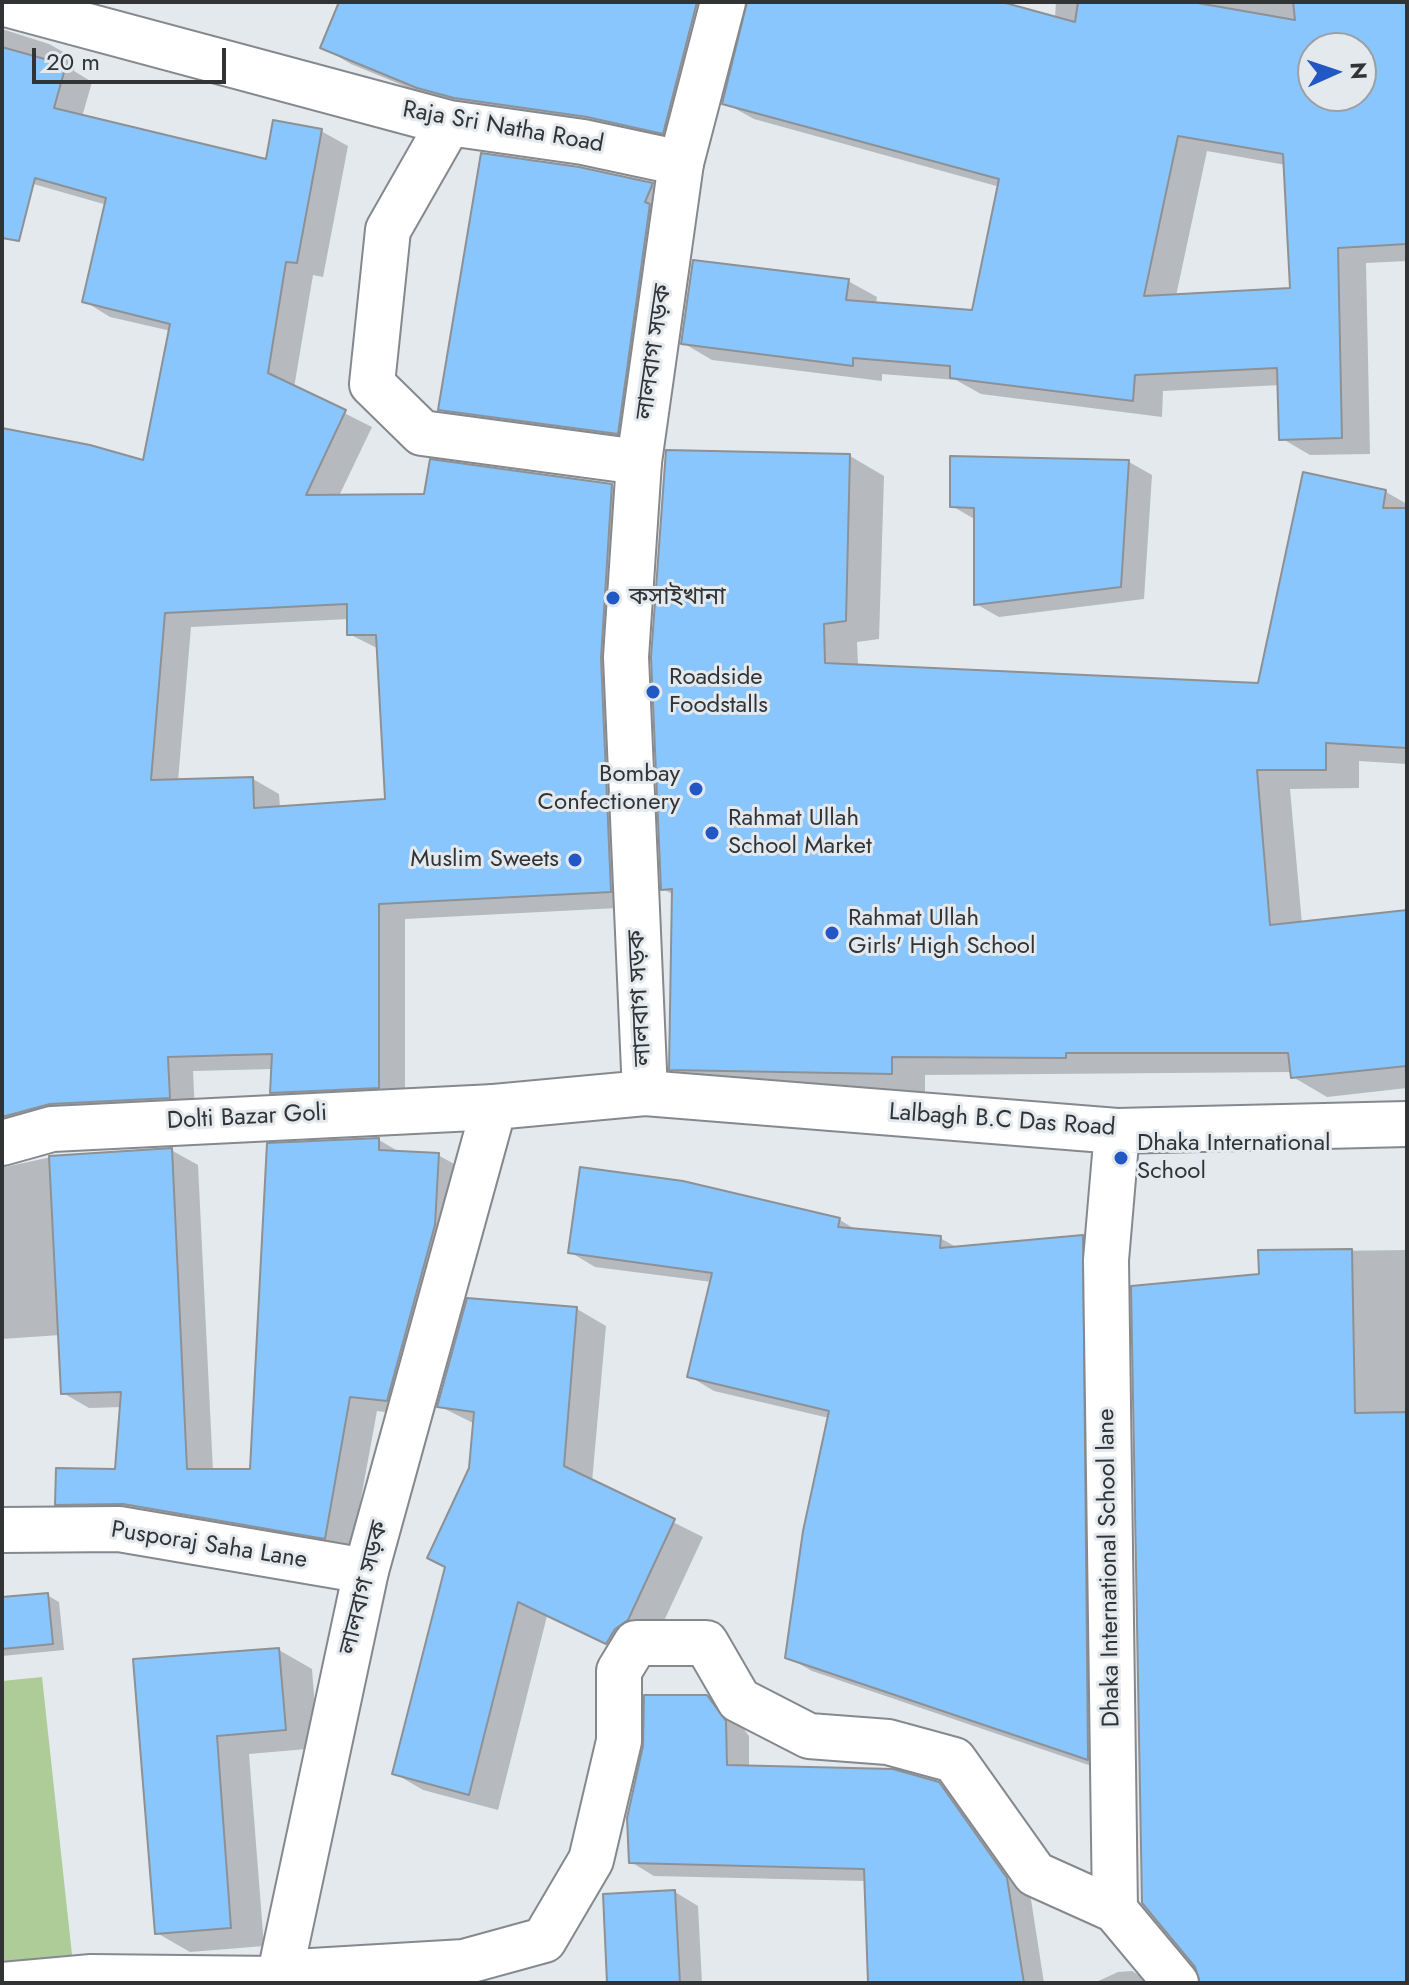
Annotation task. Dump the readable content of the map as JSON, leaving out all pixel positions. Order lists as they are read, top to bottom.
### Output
{
  "streets": {
    "street": [
      "Raja Sri Natha Road",
      "লালবাগ সড়ক",
      "Dolti Bazar Goli",
      "Lalbagh B.C Das Road",
      "Pusporaj Saha Lane",
      "Dhaka International School lane"
    ]
  },
  "crossings": [
    ["Raja Sri Natha Road", "লালবাগ সড়ক"],
    ["লালবাগ সড়ক", "Dolti Bazar Goli"],
    ["লালবাগ সড়ক", "Lalbagh B.C Das Road"],
    ["লালবাগ সড়ক", "Pusporaj Saha Lane"],
    ["Lalbagh B.C Das Road", "Dhaka International School lane"]
  ],
  "places": [
    "কসাইখানা",
    "Roadside Foodstalls",
    "Bombay Confectionery",
    "Rahmat Ullah School Market",
    "Muslim Sweets",
    "Rahmat Ullah Girls' High School",
    "Dhaka International School"
  ],
  "scale_bar": "20 m",
  "north": "right"
}
